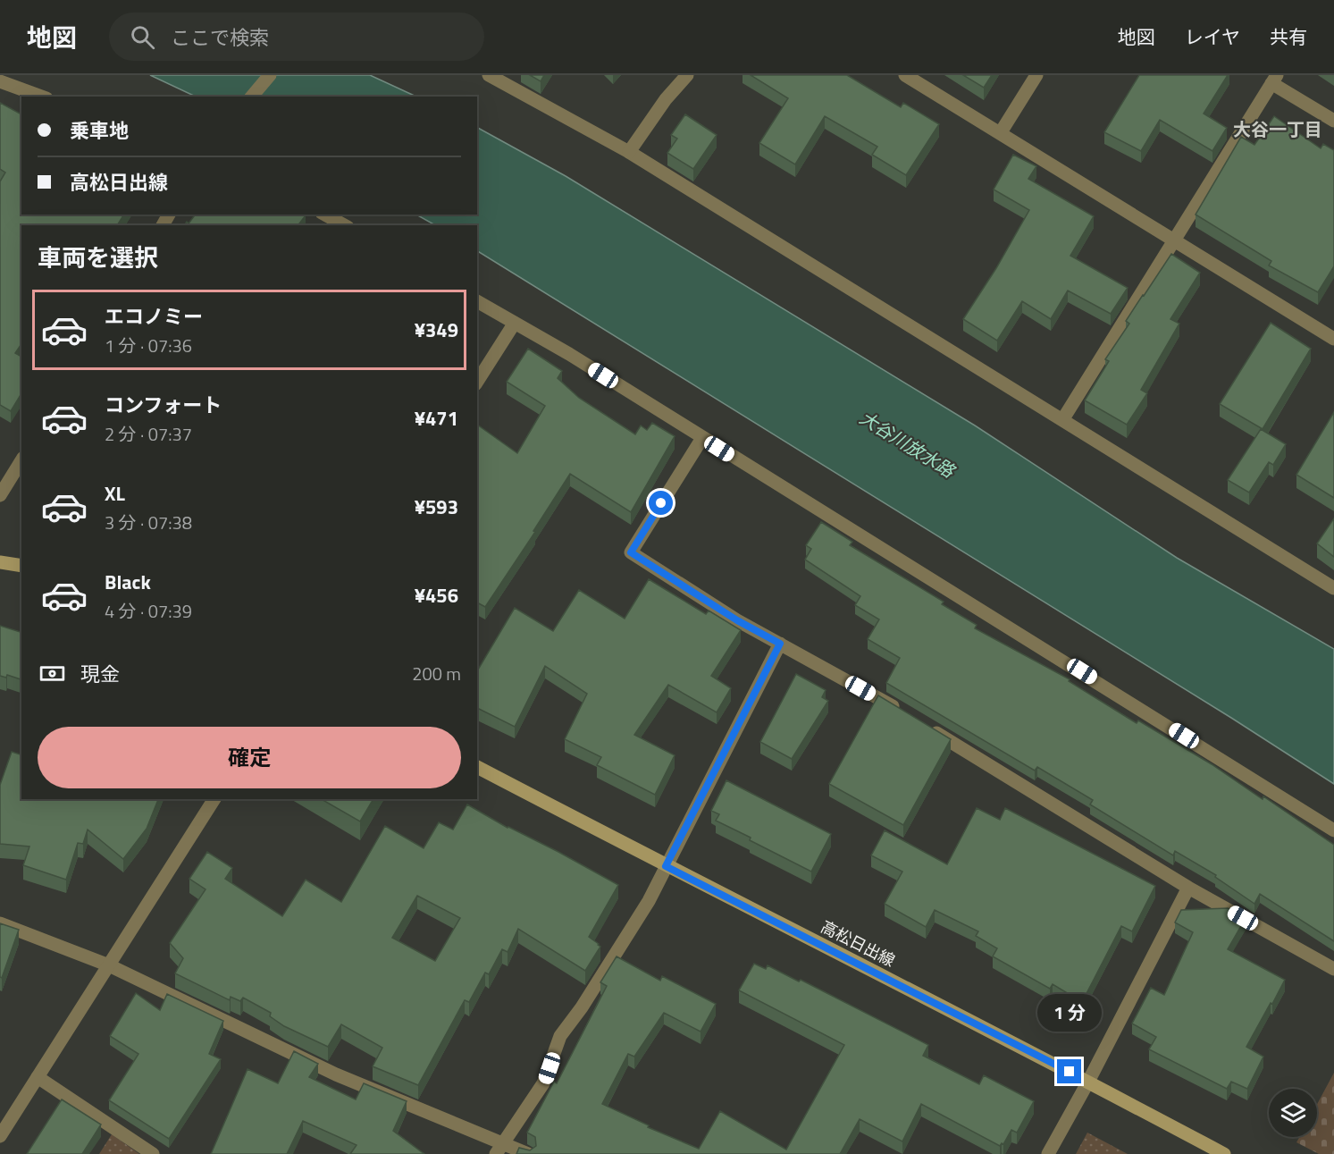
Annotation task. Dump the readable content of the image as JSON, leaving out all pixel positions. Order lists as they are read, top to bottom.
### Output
{
  "streets": {
    "main road": ["高松日出線"]
  },
  "districts": ["大谷一丁目"],
  "water": ["大谷川放水路"],
  "page": {
    "header": "地図",
    "search": "ここで検索",
    "nav": ["地図", "レイヤ", "共有"],
    "banner": ["乗車地", "高松日出線"],
    "heading": "車両を選択",
    "list": [
      {
        "name": "エコノミー",
        "note": "1 分 · 07:36",
        "value": "¥349"
      },
      {
        "name": "コンフォート",
        "note": "2 分 · 07:37",
        "value": "¥471"
      },
      {
        "name": "XL",
        "note": "3 分 · 07:38",
        "value": "¥593"
      },
      {
        "name": "Black",
        "note": "4 分 · 07:39",
        "value": "¥456"
      }
    ],
    "pay": ["現金", "200 m"],
    "buttons": "確定",
    "bubble": "1 分"
  }
}
